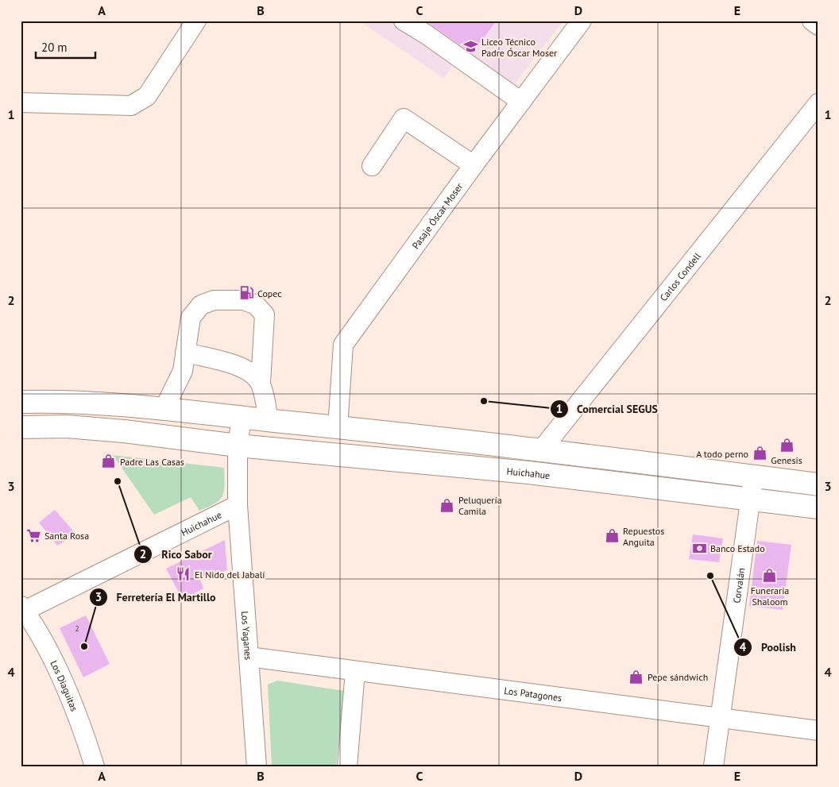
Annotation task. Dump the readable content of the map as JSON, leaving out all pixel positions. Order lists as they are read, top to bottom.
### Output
{
  "streets": {
    "main road": ["Huichahue"],
    "street": [
      "Pasaje Óscar Moser",
      "Carlos Condell",
      "Corvalán",
      "Los Yaganes",
      "Los Diaguitas",
      "Los Patagones"
    ]
  },
  "crossings": [
    ["Huichahue", "Corvalán"],
    ["Huichahue", "Los Yaganes"],
    ["Huichahue", "Los Diaguitas"],
    ["Corvalán", "Los Patagones"],
    ["Los Yaganes", "Los Patagones"]
  ],
  "places": {
    "school or university": ["Liceo Técnico Padre Óscar Moser"],
    "fuel station": ["Copec"],
    "other": [
      "Comercial SEGUS",
      "Rico Sabor",
      "Poolish",
      "Ferretería El Martillo"
    ],
    "shop": [
      "Genesis",
      "A todo perno",
      "Padre Las Casas",
      "Peluquería Camila",
      "Repuestos Anguita",
      "Funeraria Shaloom",
      "Pepe sándwich"
    ],
    "supermarket": ["Santa Rosa"],
    "bank": ["Banco Estado"],
    "restaurant": ["El Nido del Jabalí"]
  },
  "house_numbers": ["2"],
  "scale_bar": "20 m",
  "grid": {
    "columns": [
      "A",
      "B",
      "C",
      "D",
      "E"
    ],
    "rows": [
      "1",
      "2",
      "3",
      "4"
    ]
  }
}
